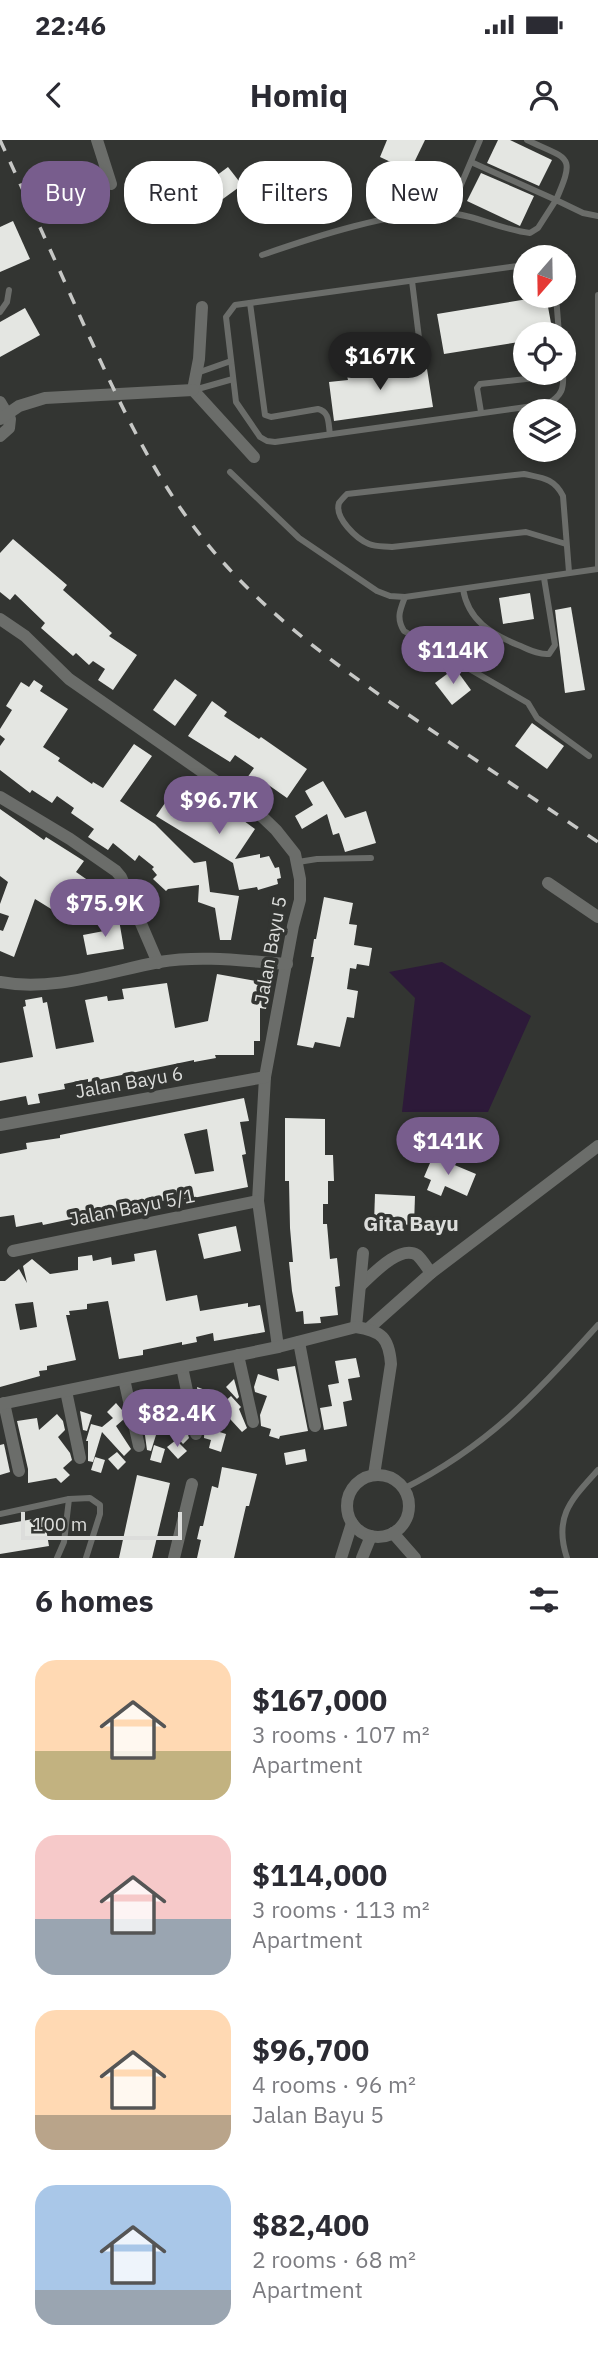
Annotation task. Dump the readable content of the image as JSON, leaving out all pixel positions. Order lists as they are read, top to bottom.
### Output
{
  "streets": {
    "street": ["Jalan Bayu 5", "Jalan Bayu 6", "Jalan Bayu 5/1"]
  },
  "crossings": [
    ["Jalan Bayu 5", "Jalan Bayu 6"],
    ["Jalan Bayu 5", "Jalan Bayu 5/1"]
  ],
  "districts": ["Gita Bayu"],
  "scale_bar": "100 m",
  "north": "bottom",
  "page": {
    "status": "22:46",
    "header": "Homiq",
    "chip": [
      "Buy",
      "Rent",
      "Filters",
      "New"
    ],
    "price": [
      "$167K",
      "$114K",
      "$96.7K",
      "$75.9K",
      "$141K",
      "$82.4K"
    ],
    "scale": "100 m",
    "heading": "6 homes",
    "list": [
      {
        "name": "$167,000",
        "note": "3 rooms · 107 m² · Apartment"
      },
      {
        "name": "$114,000",
        "note": "3 rooms · 113 m² · Apartment"
      },
      {
        "name": "$96,700",
        "note": "4 rooms · 96 m² · Jalan Bayu 5"
      },
      {
        "name": "$82,400",
        "note": "2 rooms · 68 m² · Apartment"
      }
    ]
  }
}
